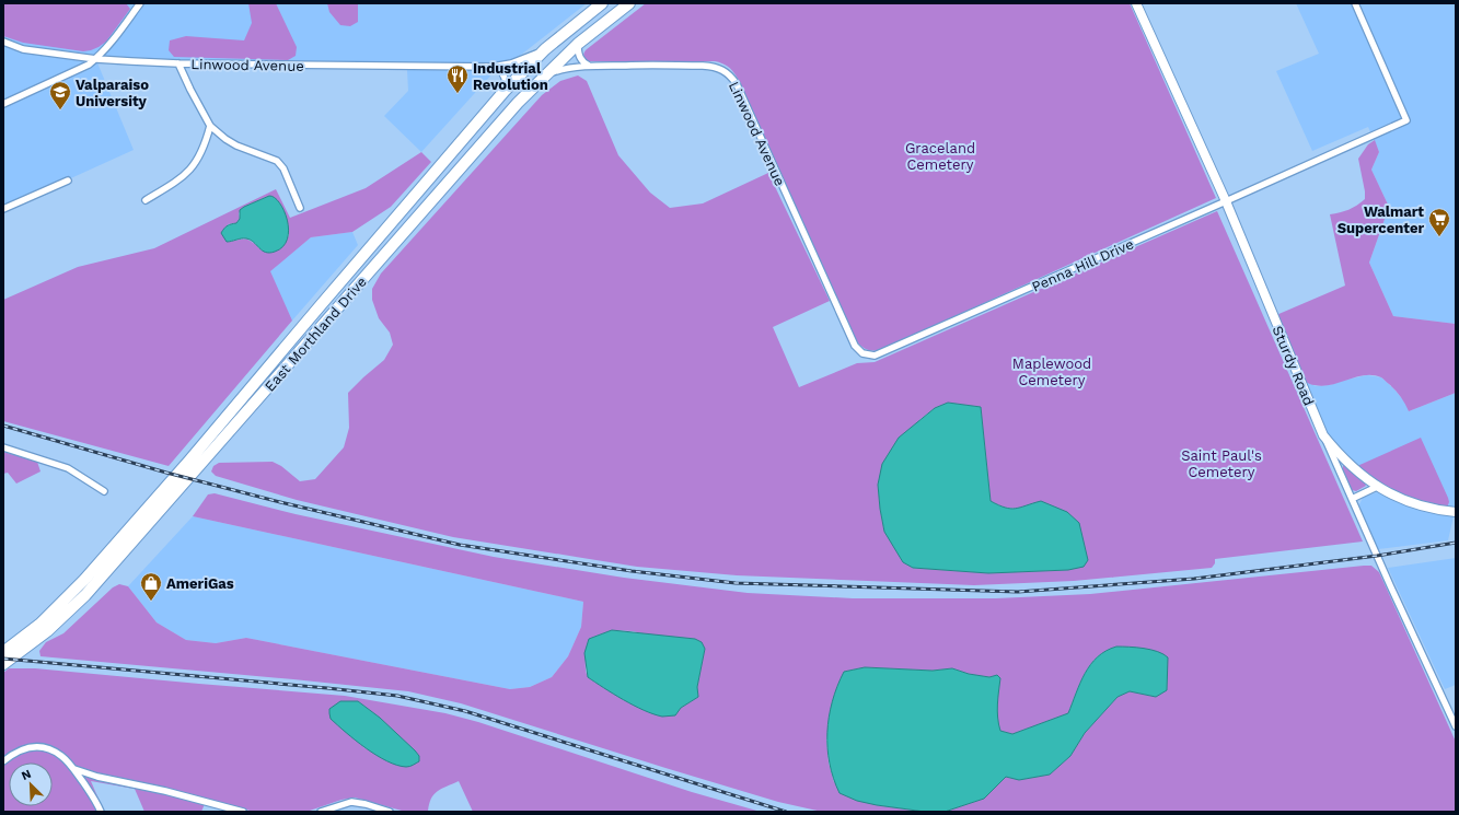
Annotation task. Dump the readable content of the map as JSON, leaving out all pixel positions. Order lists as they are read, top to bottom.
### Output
{
  "streets": {
    "highway": ["East Morthland Drive"],
    "street": ["Linwood Avenue", "Penna Hill Drive", "Sturdy Road"]
  },
  "crossings": [
    ["Linwood Avenue", "Penna Hill Drive"],
    ["Linwood Avenue", "East Morthland Drive"],
    ["Penna Hill Drive", "Sturdy Road"]
  ],
  "parks": ["Graceland Cemetery", "Maplewood Cemetery", "Saint Paul's Cemetery"],
  "places": {
    "restaurant": ["Industrial Revolution"],
    "school or university": ["Valparaiso University"],
    "supermarket": ["Walmart Supercenter"],
    "shop": ["AmeriGas"]
  },
  "north": "top left"
}
